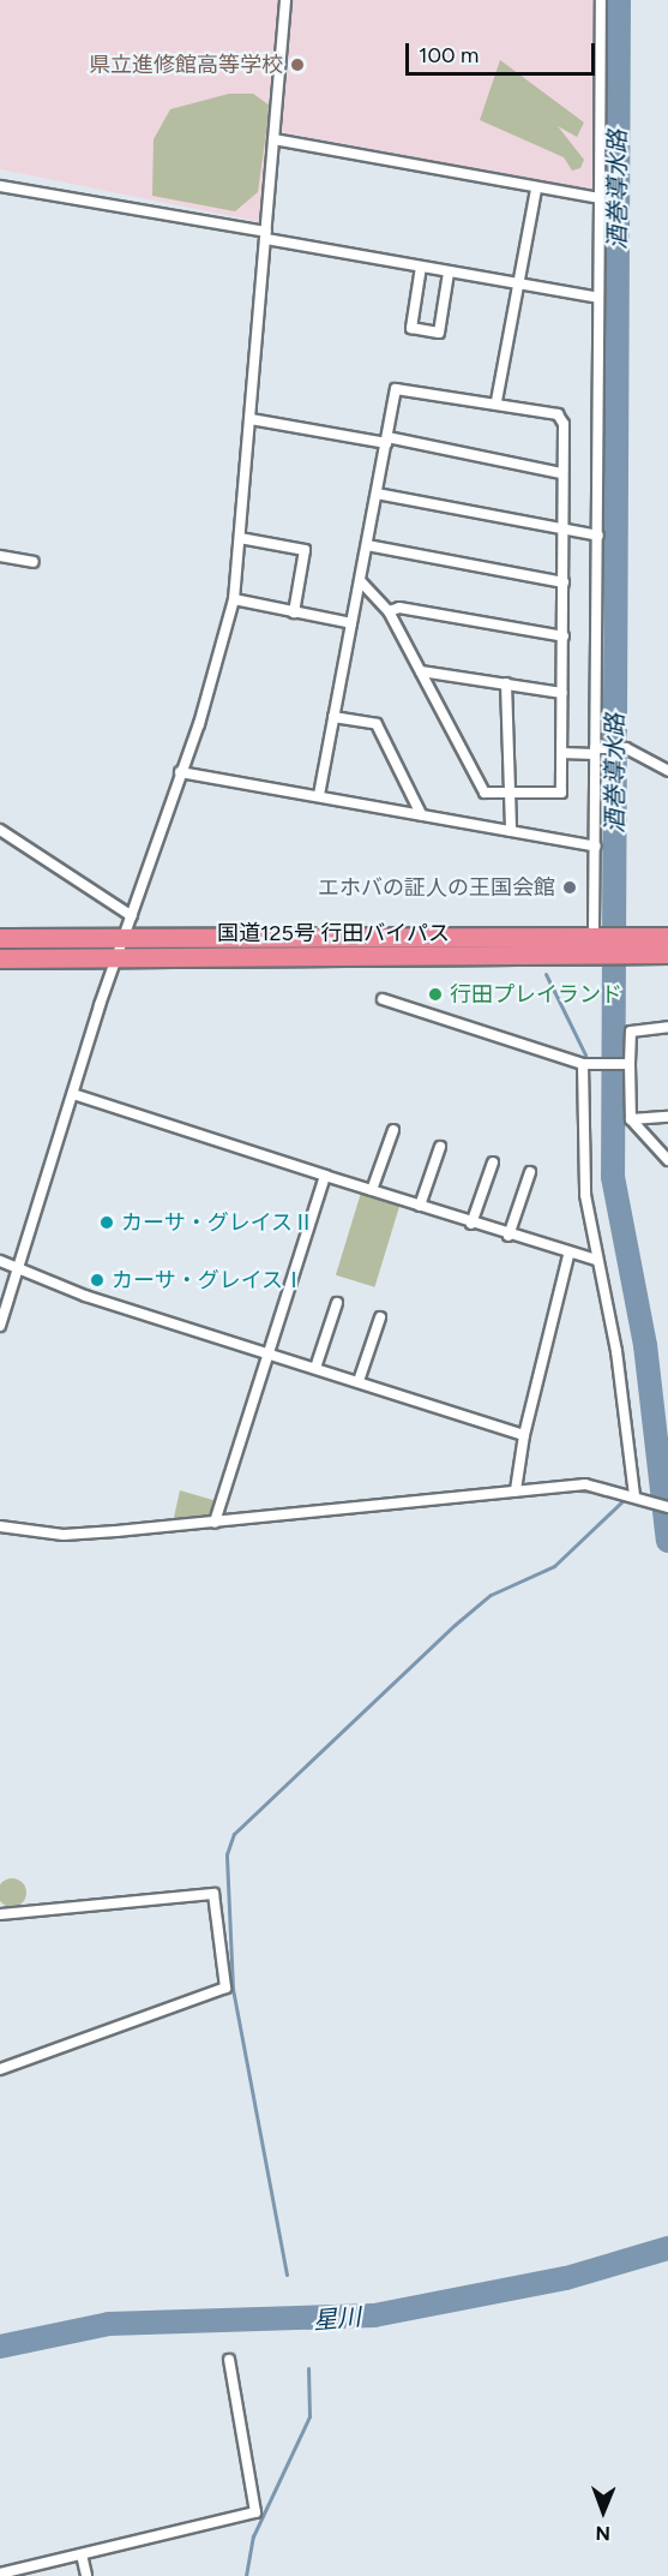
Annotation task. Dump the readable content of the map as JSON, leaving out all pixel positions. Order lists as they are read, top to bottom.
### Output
{
  "streets": {
    "highway": ["国道125号 行田バイパス"]
  },
  "water": ["酒巻導水路", "星川"],
  "places": [
    "県立進修館高等学校",
    "エホバの証人の王国会館",
    "行田プレイランド",
    "カーサ・グレイスⅡ",
    "カーサ・グレイスⅠ"
  ],
  "scale_bar": "100 m",
  "north": "bottom"
}
